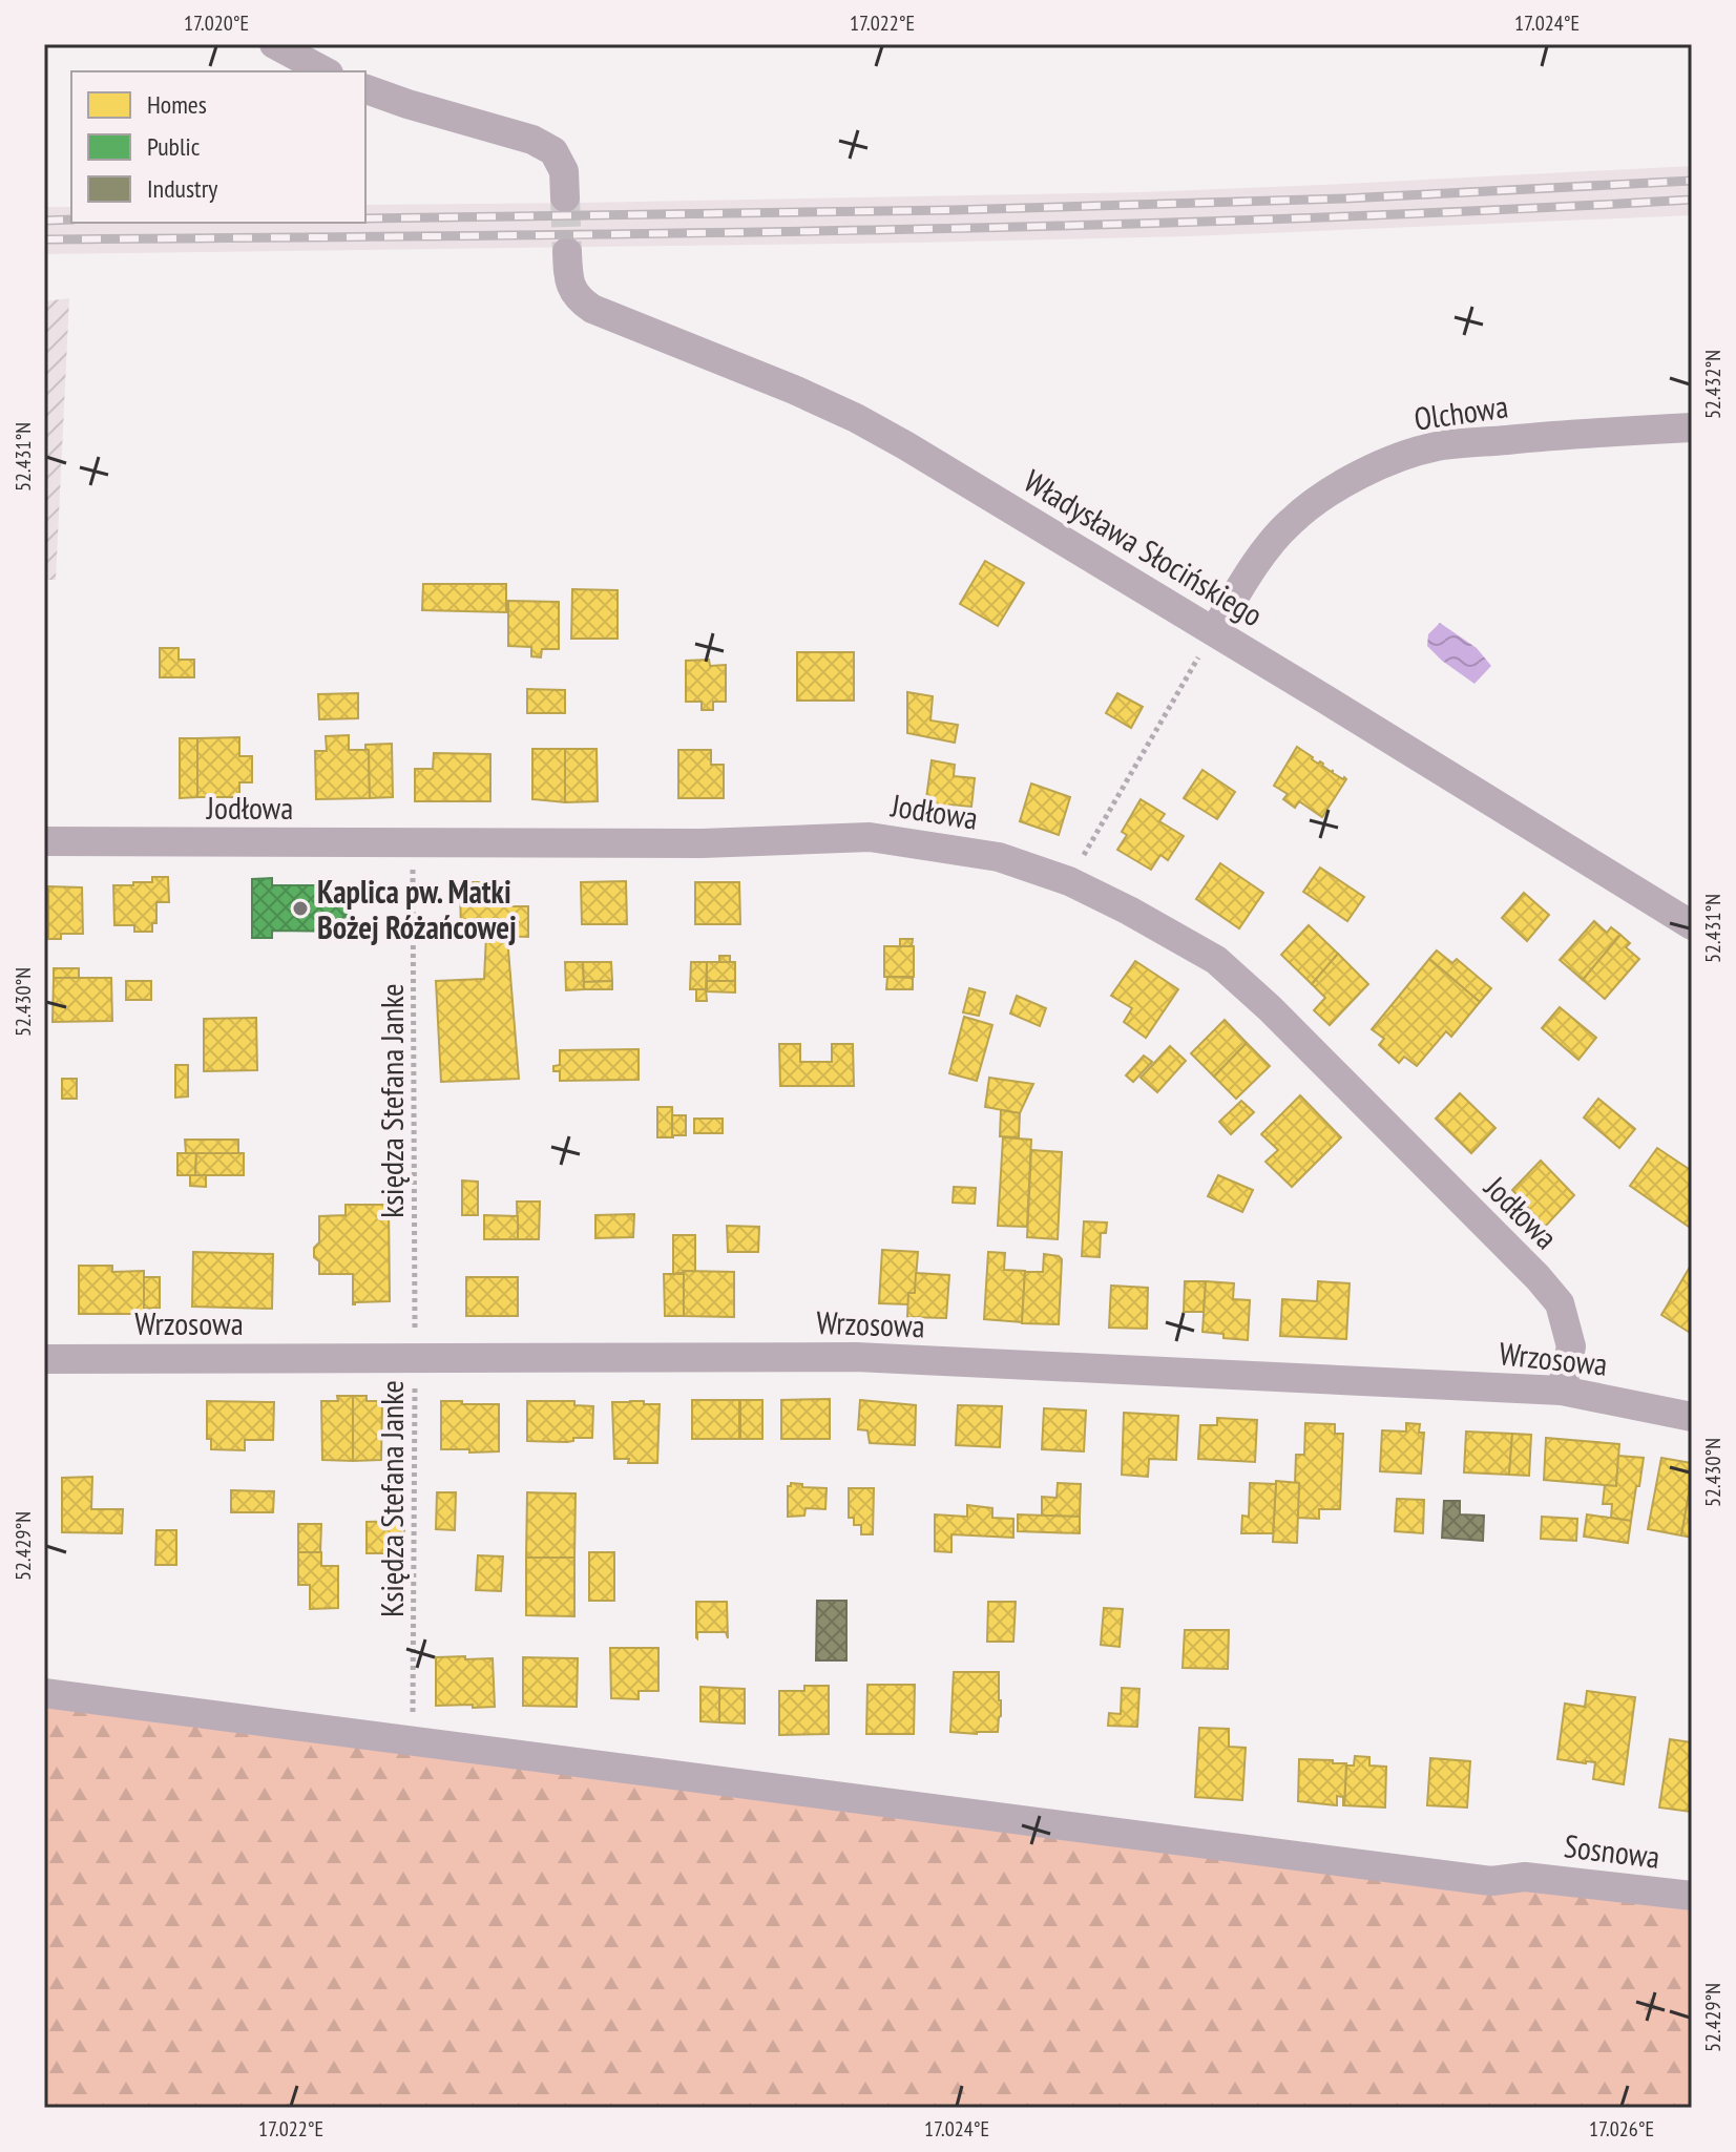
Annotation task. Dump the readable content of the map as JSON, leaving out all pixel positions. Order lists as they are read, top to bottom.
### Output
{
  "streets": {
    "street": [
      "Olchowa",
      "Władysława Słocińskiego",
      "Jodłowa",
      "Wrzosowa",
      "Sosnowa"
    ],
    "path": ["księdza Stefana Janke", "Księdza Stefana Janke"]
  },
  "crossings": [
    ["Olchowa", "Władysława Słocińskiego"],
    ["Jodłowa", "księdza Stefana Janke"],
    ["Jodłowa", "Wrzosowa"],
    ["księdza Stefana Janke", "Wrzosowa"],
    ["księdza Stefana Janke", "Księdza Stefana Janke"],
    ["Wrzosowa", "Księdza Stefana Janke"],
    ["Księdza Stefana Janke", "Sosnowa"]
  ],
  "places": ["Kaplica pw. Matki Bożej Różańcowej"],
  "legend": ["Homes", "Public", "Industry"],
  "coordinates": [
    "17.020°E",
    "17.022°E",
    "17.024°E",
    "52.432°N",
    "52.431°N",
    "52.430°N",
    "52.429°N",
    "17.026°E"
  ]
}
